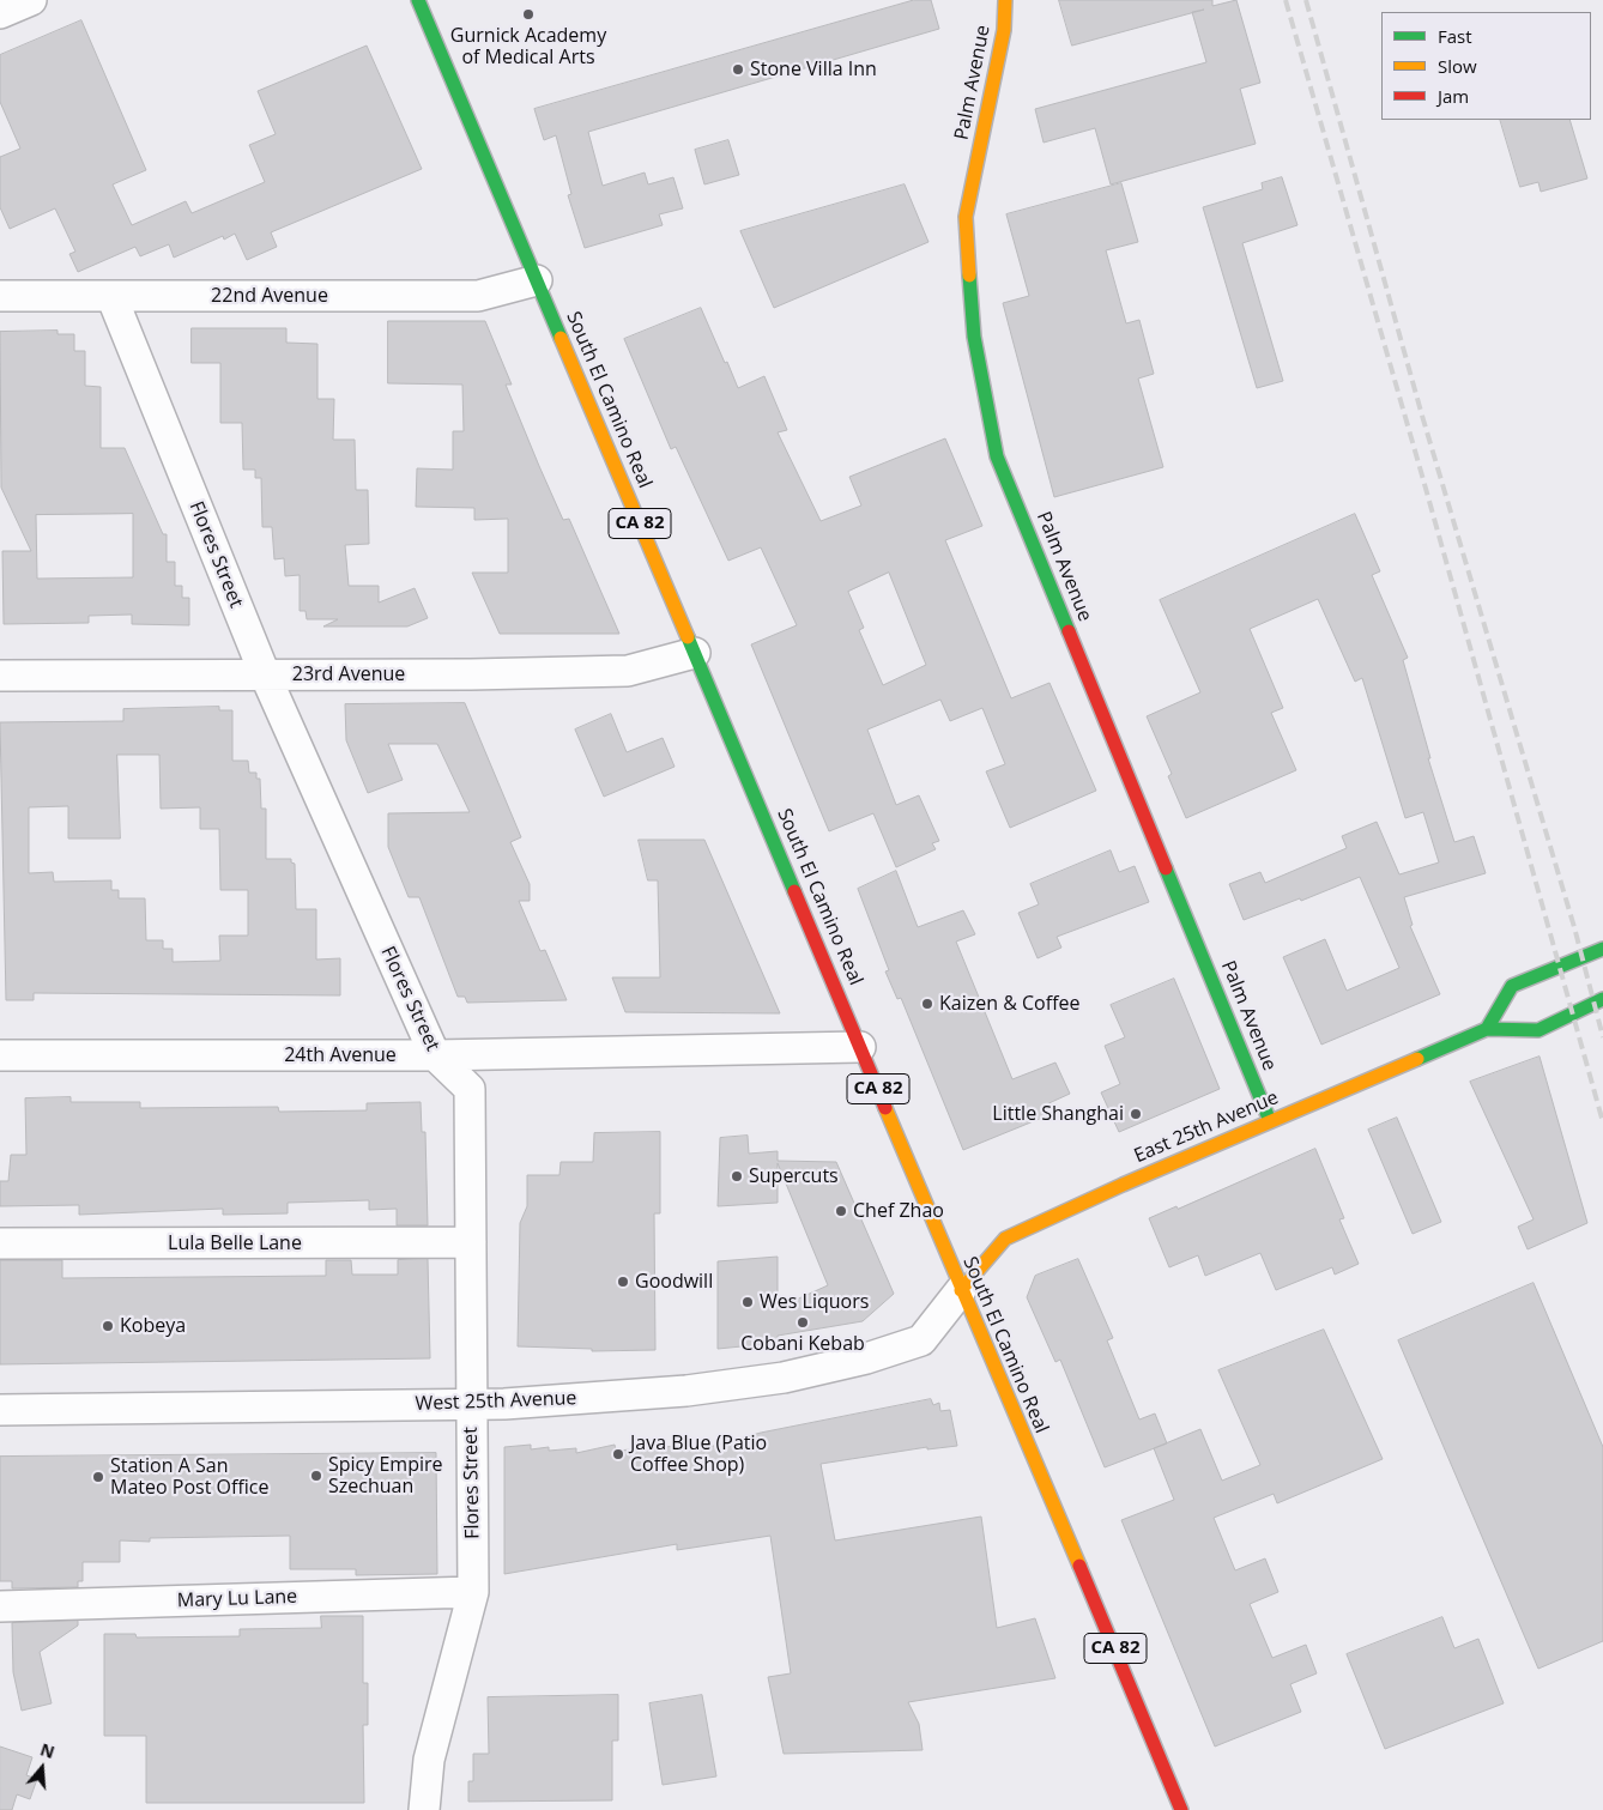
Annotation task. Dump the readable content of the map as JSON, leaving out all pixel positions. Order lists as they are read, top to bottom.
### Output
{
  "streets": {
    "main road": [
      "Palm Avenue",
      "South El Camino Real",
      "CA 82",
      "East 25th Avenue"
    ],
    "street": [
      "22nd Avenue",
      "Flores Street",
      "23rd Avenue",
      "24th Avenue",
      "Lula Belle Lane",
      "West 25th Avenue",
      "Mary Lu Lane"
    ]
  },
  "crossings": [
    ["Palm Avenue", "East 25th Avenue"],
    ["22nd Avenue", "South El Camino Real"],
    ["22nd Avenue", "Flores Street"],
    ["South El Camino Real", "23rd Avenue"],
    ["South El Camino Real", "24th Avenue"],
    ["South El Camino Real", "East 25th Avenue"],
    ["South El Camino Real", "West 25th Avenue"],
    ["Flores Street", "23rd Avenue"],
    ["Flores Street", "24th Avenue"],
    ["Flores Street", "Lula Belle Lane"],
    ["Flores Street", "West 25th Avenue"],
    ["Flores Street", "Mary Lu Lane"],
    ["East 25th Avenue", "West 25th Avenue"]
  ],
  "places": [
    "Gurnick Academy of Medical Arts",
    "Stone Villa Inn",
    "Kaizen & Coffee",
    "Little Shanghai",
    "Supercuts",
    "Chef Zhao",
    "Goodwill",
    "Wes Liquors",
    "Cobani Kebab",
    "Kobeya",
    "Java Blue (Patio Coffee Shop)",
    "Spicy Empire Szechuan",
    "Station A San Mateo Post Office"
  ],
  "legend": ["Fast", "Slow", "Jam"],
  "north": "top"
}
